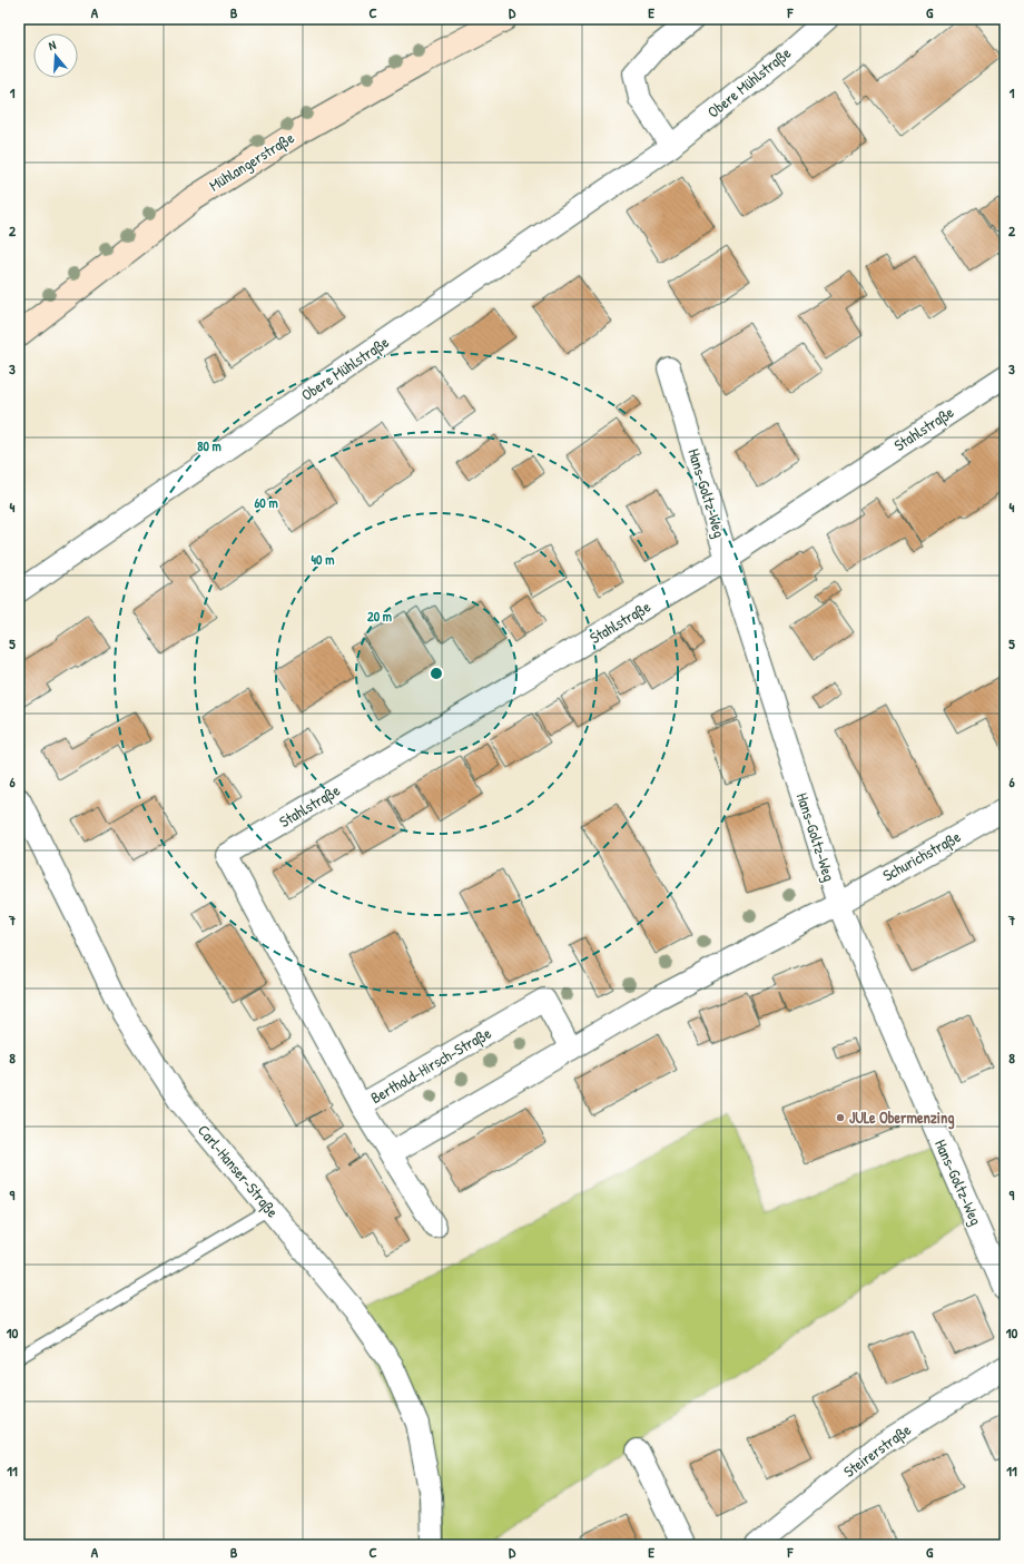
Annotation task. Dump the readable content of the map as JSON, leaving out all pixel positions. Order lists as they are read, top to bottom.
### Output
{
  "streets": {
    "main road": ["Mühlangerstraße"],
    "street": [
      "Obere Mühlstraße",
      "Stahlstraße",
      "Hans-Goltz-Weg",
      "Schurichstraße",
      "Berthold-Hirsch-Straße",
      "Carl-Hanser-Straße",
      "Steirerstraße"
    ]
  },
  "crossings": [
    ["Stahlstraße", "Hans-Goltz-Weg"],
    ["Stahlstraße", "Berthold-Hirsch-Straße"],
    ["Hans-Goltz-Weg", "Schurichstraße"]
  ],
  "places": ["JULe Obermenzing"],
  "north": "top",
  "grid": {
    "columns": [
      "A",
      "B",
      "C",
      "D",
      "E",
      "F",
      "G"
    ],
    "rows": [
      "1",
      "2",
      "3",
      "4",
      "5",
      "6",
      "7",
      "8",
      "9",
      "10",
      "11"
    ]
  },
  "rings": [
    "80 m",
    "60 m",
    "40 m",
    "20 m"
  ]
}
